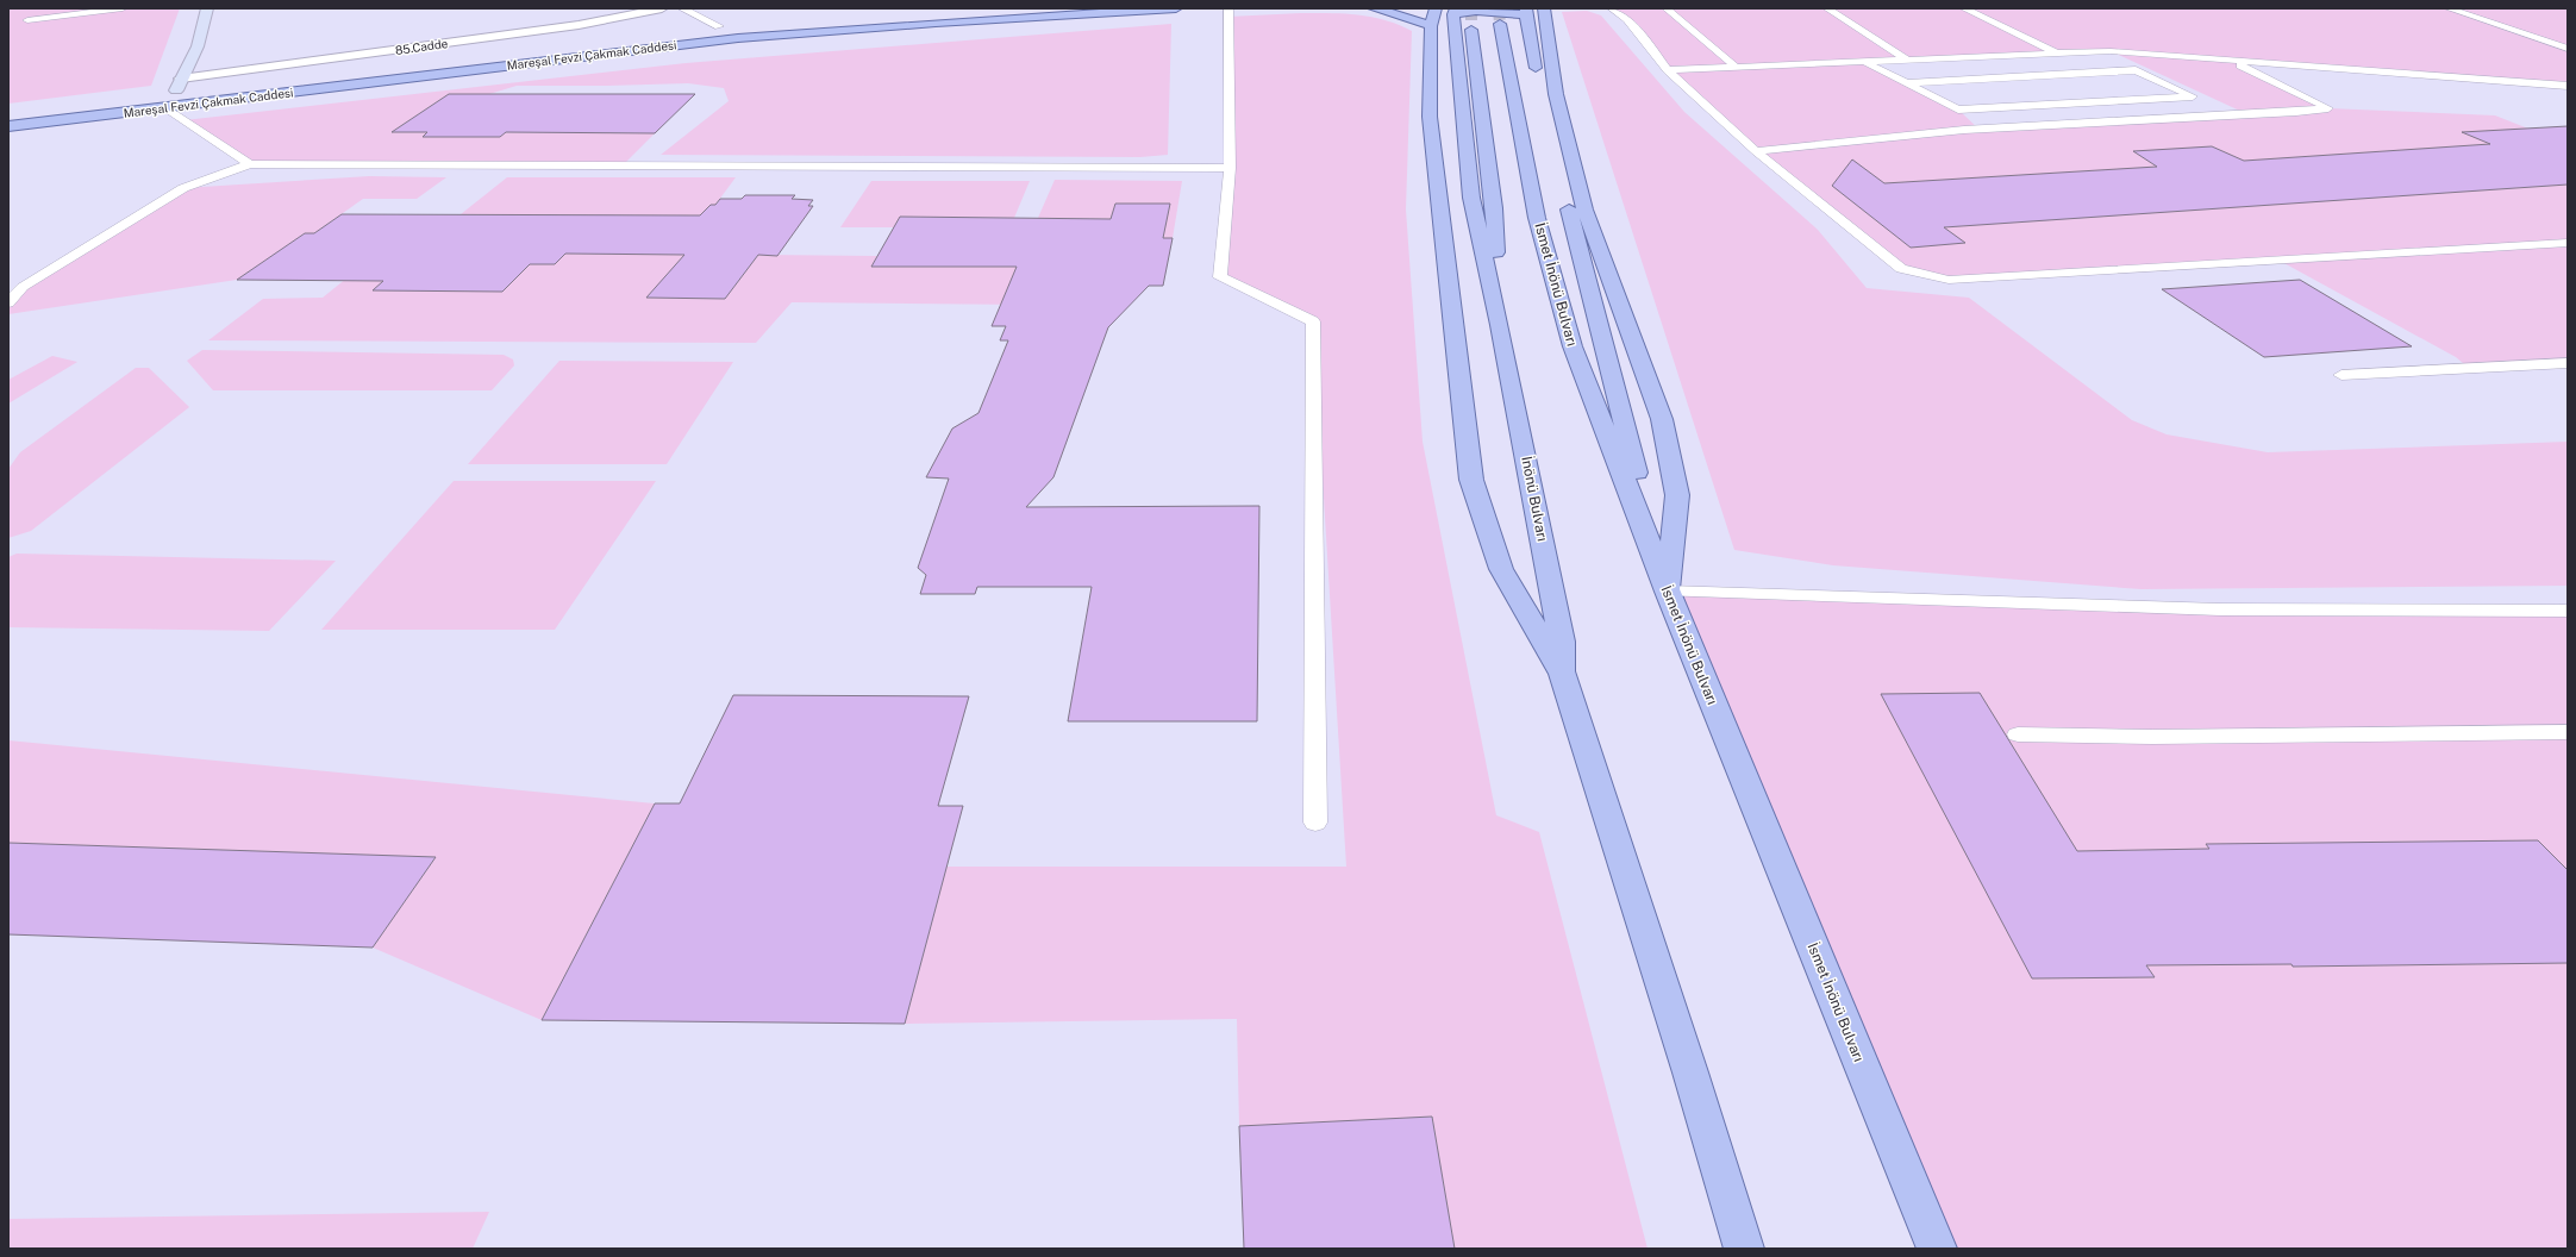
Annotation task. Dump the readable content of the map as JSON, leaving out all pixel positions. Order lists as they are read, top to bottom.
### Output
{
  "streets": {
    "main road": ["Mareşal Fevzi Çakmak Caddesi", "İsmet İnönü Bulvarı", "İnönü Bulvarı"],
    "street": ["85.Cadde"]
  },
  "crossings": [
    ["85.Cadde", "Mareşal Fevzi Çakmak Caddesi"]
  ]
}
